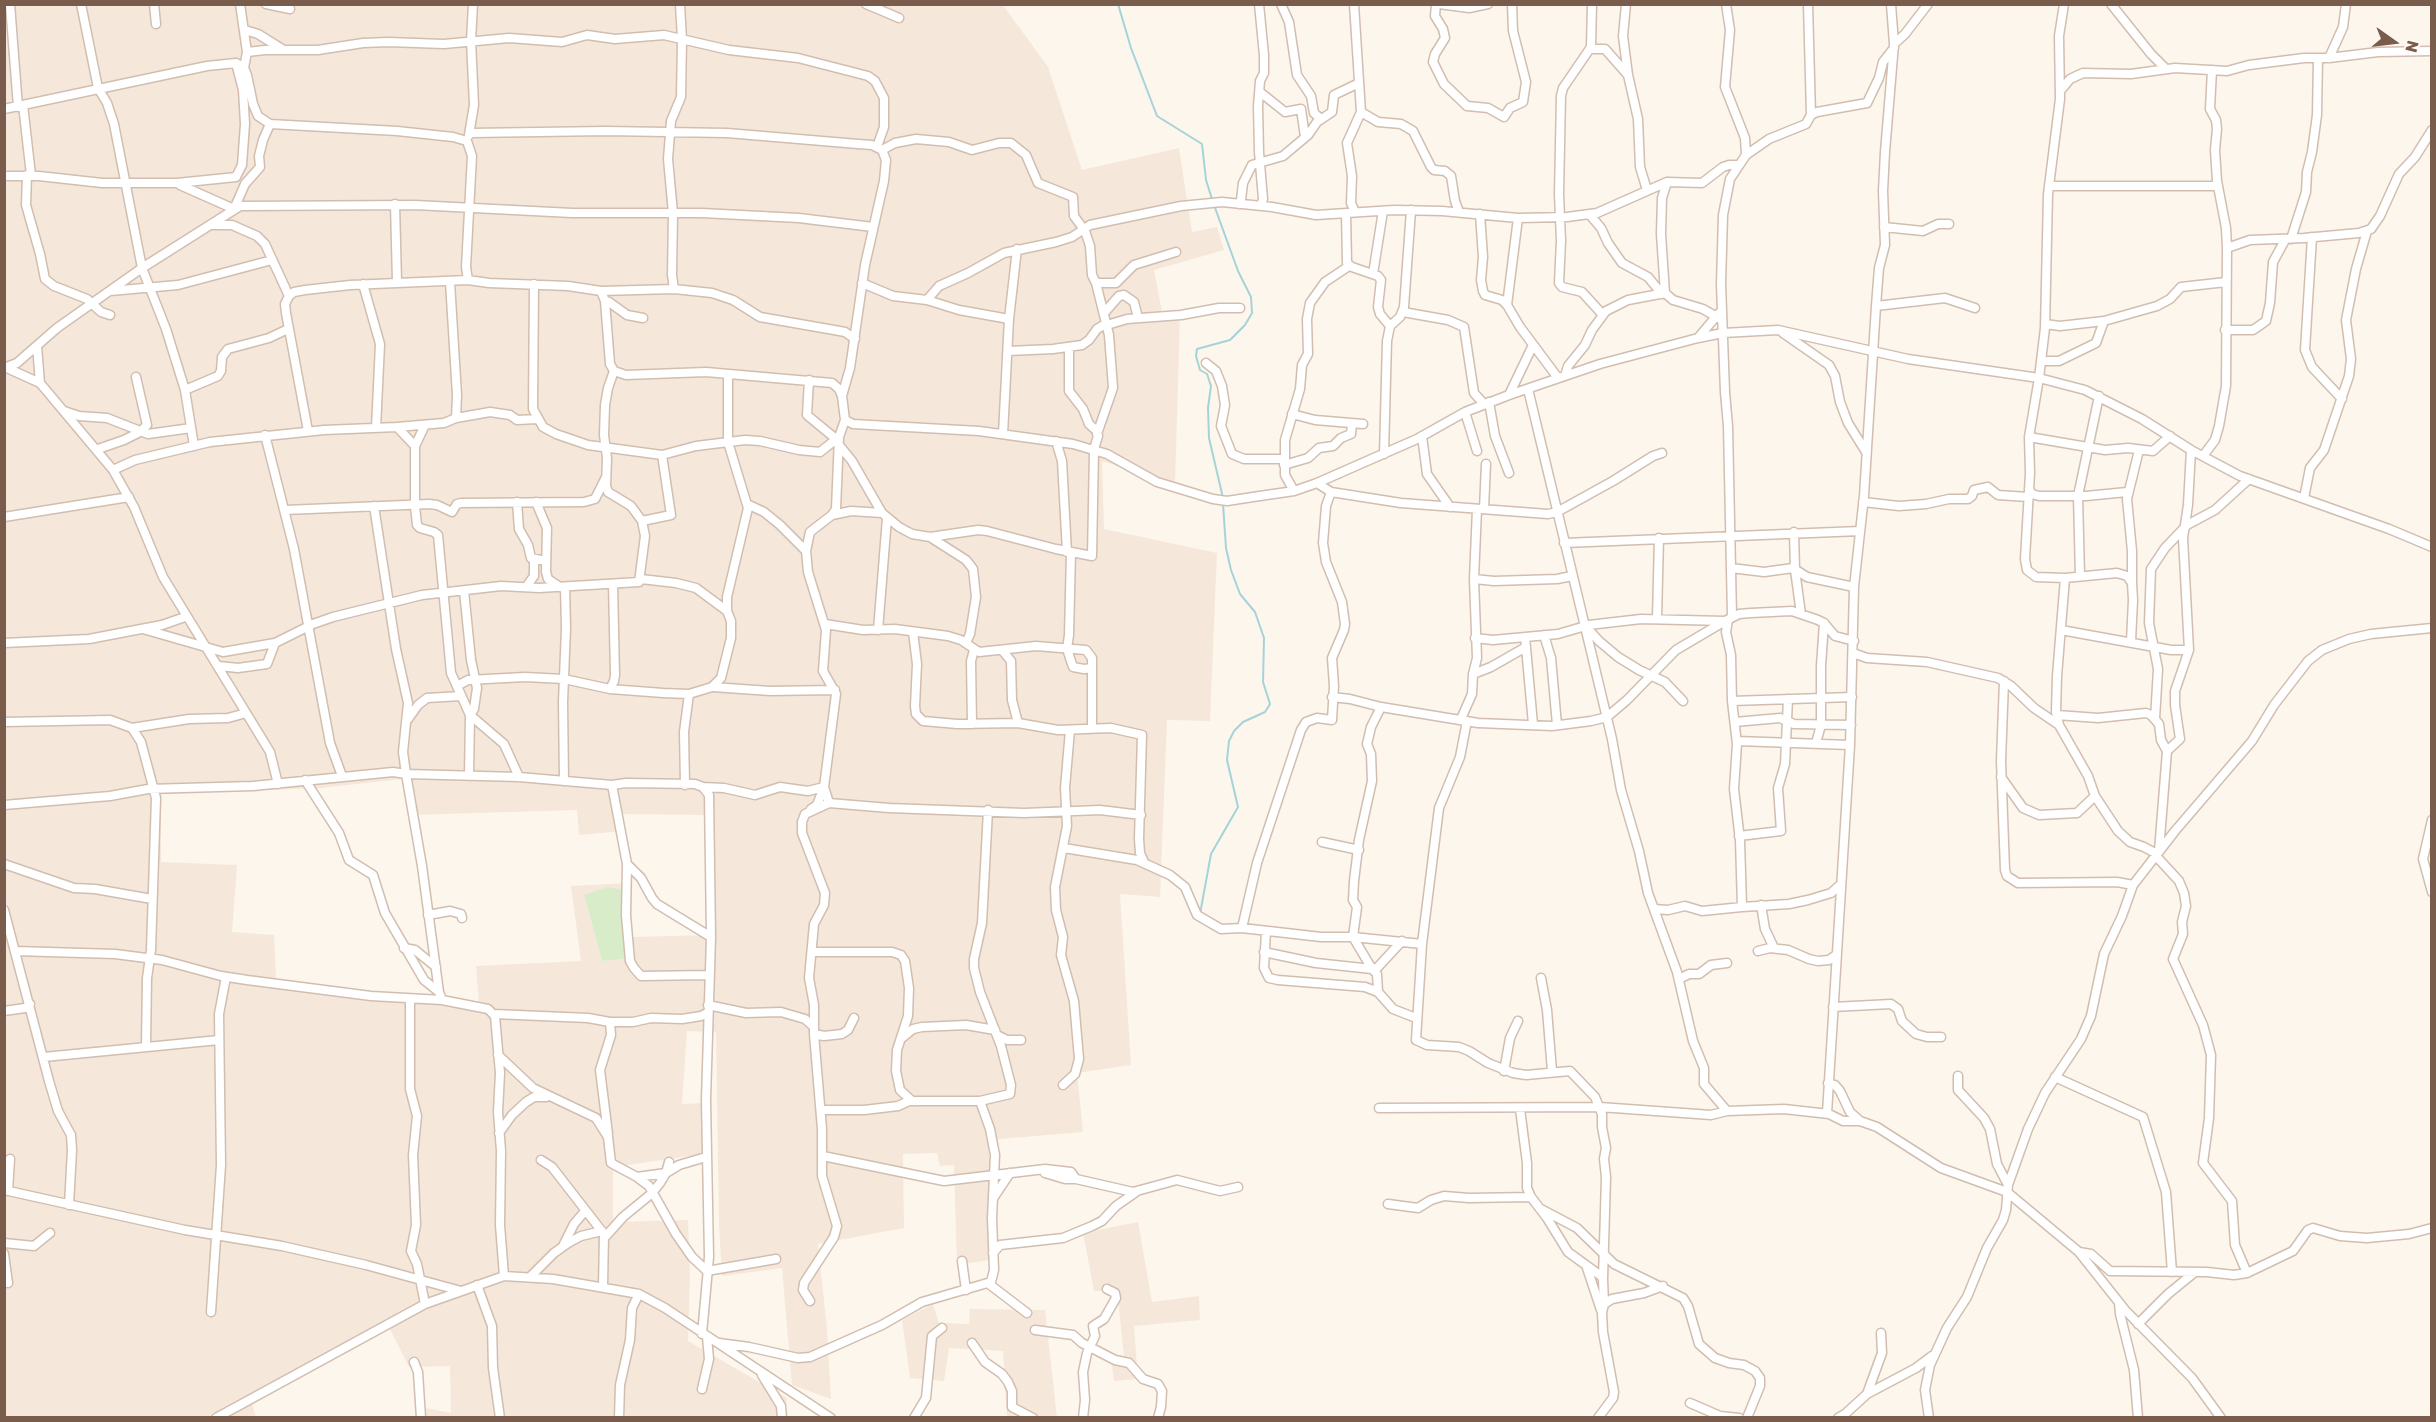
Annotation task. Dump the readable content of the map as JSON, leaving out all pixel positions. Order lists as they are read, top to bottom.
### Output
{
  "north": "right"
}
